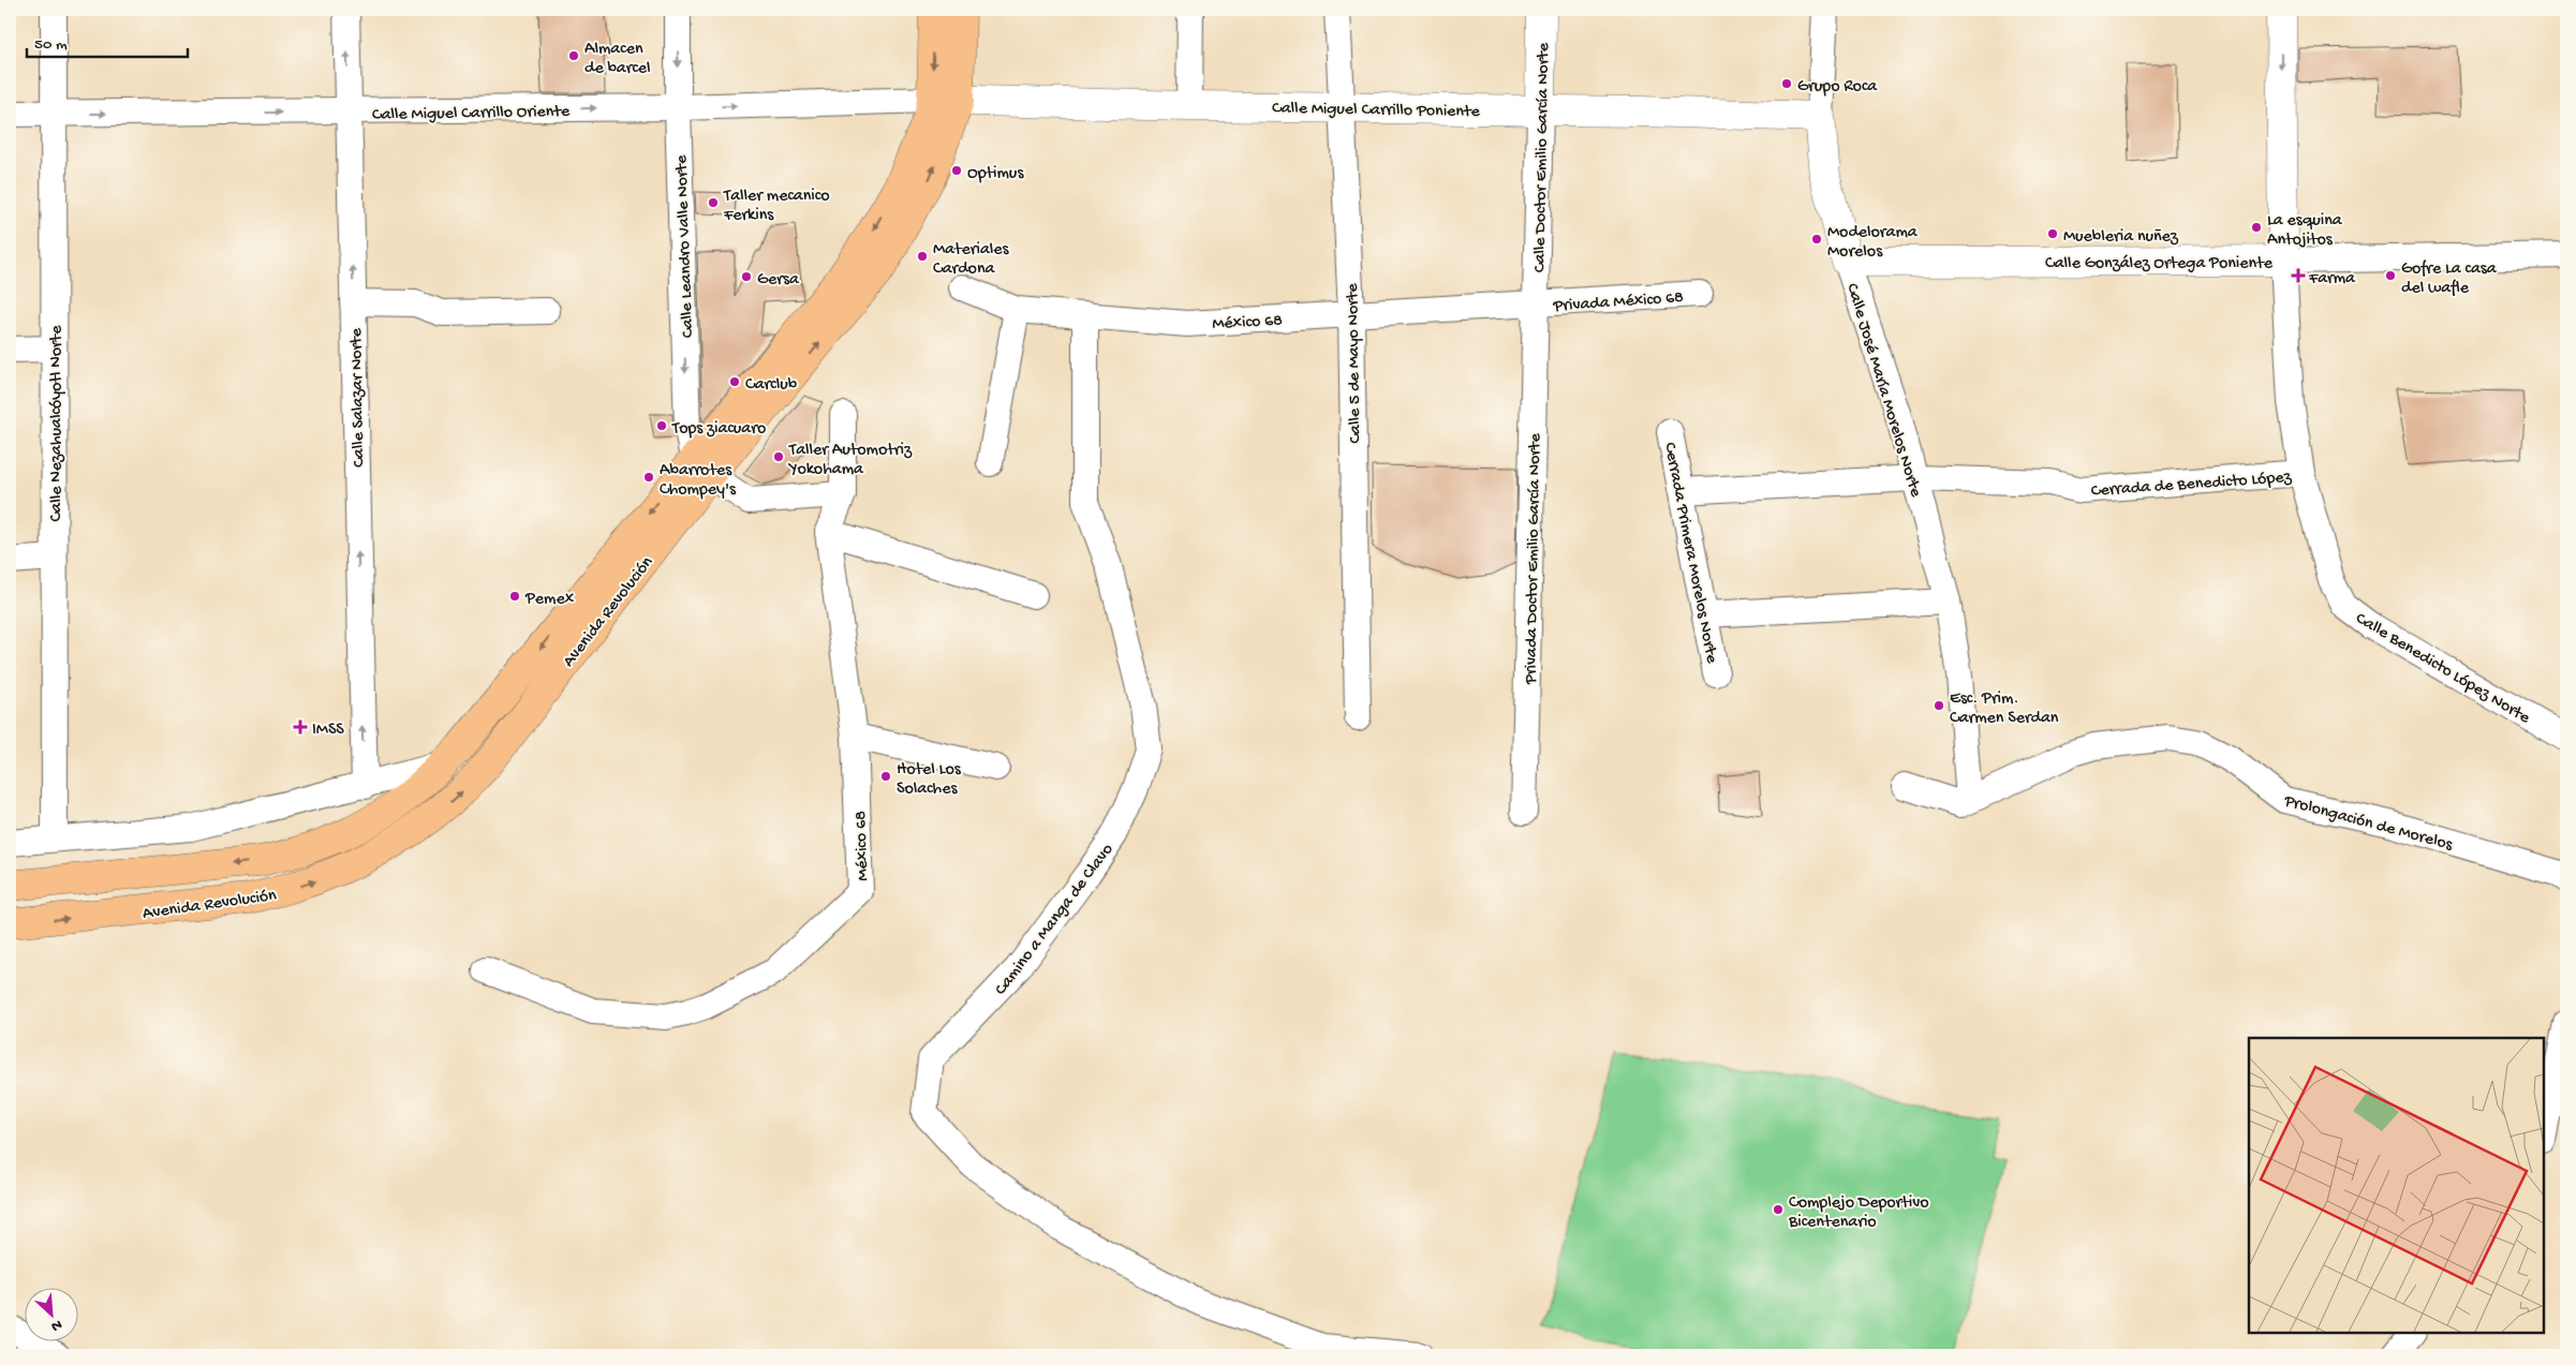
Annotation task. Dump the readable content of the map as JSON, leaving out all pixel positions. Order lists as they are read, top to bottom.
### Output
{
  "streets": {
    "main road": ["Avenida Revolución"],
    "street": [
      "Calle Miguel Carrillo Poniente",
      "Calle Miguel Carrillo Oriente",
      "Calle Doctor Emilio García Norte",
      "Calle Leandro Valle Norte",
      "Calle González Ortega Poniente",
      "Privada México 68",
      "México 68",
      "Calle 5 de Mayo Norte",
      "Calle José María Morelos Norte",
      "Calle Salazar Norte",
      "Calle Nezahualcóyotl Norte",
      "Cerrada de Benedicto López",
      "Cerrada Primera Morelos Norte",
      "Privada Doctor Emilio García Norte",
      "Calle Benedicto López Norte",
      "Prolongación de Morelos",
      "Camino a Manga de Clavo"
    ]
  },
  "crossings": [
    ["Calle Miguel Carrillo Poniente", "Calle Miguel Carrillo Oriente"],
    ["Calle Miguel Carrillo Poniente", "Calle Doctor Emilio García Norte"],
    ["Calle Miguel Carrillo Poniente", "Calle 5 de Mayo Norte"],
    ["Calle Miguel Carrillo Poniente", "Calle José María Morelos Norte"],
    ["Calle Miguel Carrillo Poniente", "Avenida Revolución"],
    ["Calle Miguel Carrillo Oriente", "Calle Leandro Valle Norte"],
    ["Calle Miguel Carrillo Oriente", "Calle Salazar Norte"],
    ["Calle Miguel Carrillo Oriente", "Calle Nezahualcóyotl Norte"],
    ["Calle Miguel Carrillo Oriente", "Avenida Revolución"],
    ["Calle Doctor Emilio García Norte", "Privada México 68"],
    ["Calle Doctor Emilio García Norte", "México 68"],
    ["Calle Doctor Emilio García Norte", "Privada Doctor Emilio García Norte"],
    ["Calle Leandro Valle Norte", "Avenida Revolución"],
    ["Calle González Ortega Poniente", "Calle José María Morelos Norte"],
    ["Calle González Ortega Poniente", "Calle Benedicto López Norte"],
    ["Privada México 68", "México 68"],
    ["Privada México 68", "Privada Doctor Emilio García Norte"],
    ["México 68", "Calle 5 de Mayo Norte"],
    ["México 68", "Privada Doctor Emilio García Norte"],
    ["México 68", "Camino a Manga de Clavo"],
    ["Calle José María Morelos Norte", "Cerrada de Benedicto López"],
    ["Calle José María Morelos Norte", "Prolongación de Morelos"],
    ["Cerrada de Benedicto López", "Cerrada Primera Morelos Norte"],
    ["Cerrada de Benedicto López", "Calle Benedicto López Norte"]
  ],
  "one_way": ["Calle Miguel Carrillo Oriente", "Calle Leandro Valle Norte", "Calle Salazar Norte"],
  "places": {
    "other": [
      "Almacen de barcel",
      "Grupo Roca",
      "Optimus",
      "Taller mecanico Ferkins",
      "La esquina Antojitos",
      "Muebleria nuñez",
      "Modelorama Morelos",
      "Materiales Cardona",
      "Gofre La casa del wafle",
      "Gersa",
      "Carclub",
      "Tops ziacuaro",
      "Taller Automotriz Yokohama",
      "Abarrotes Chompey's",
      "Pemex",
      "Esc. Prim. Carmen Serdan",
      "Hotel Los Solaches",
      "Complejo Deportivo Bicentenario"
    ],
    "health": ["Farma", "IMSS"]
  },
  "scale_bar": "50 m",
  "north": "bottom right"
}
